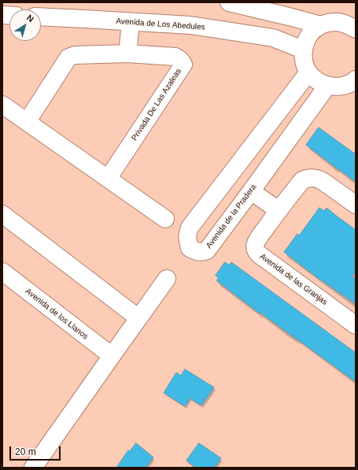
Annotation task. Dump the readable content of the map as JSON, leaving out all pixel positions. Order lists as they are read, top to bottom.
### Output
{
  "streets": {
    "street": [
      "Avenida de Los Abedules",
      "Privada De Las Azaleas",
      "Avenida de la Pradera",
      "Avenida de las Granjas",
      "Avenida de los Llanos"
    ]
  },
  "scale_bar": "20 m",
  "north": "top right"
}
